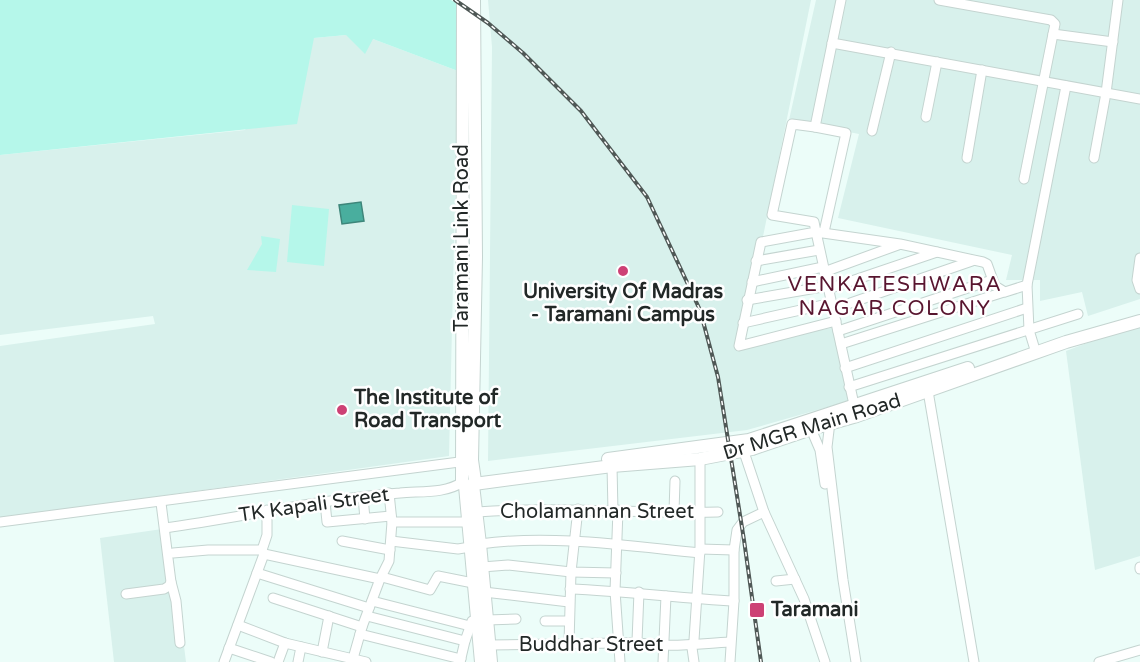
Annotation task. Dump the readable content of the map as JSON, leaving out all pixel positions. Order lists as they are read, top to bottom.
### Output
{
  "streets": {
    "main road": ["Taramani Link Road", "Dr MGR Main Road"],
    "street": ["TK Kapali Street", "Cholamannan Street", "Buddhar Street"]
  },
  "crossings": [
    ["Taramani Link Road", "Dr MGR Main Road"],
    ["Taramani Link Road", "TK Kapali Street"],
    ["Dr MGR Main Road", "TK Kapali Street"]
  ],
  "districts": ["VENKATESHWARA NAGAR COLONY"],
  "places": {
    "other": ["University Of Madras - Taramani Campus", "The Institute of Road Transport"],
    "transit": ["Taramani"]
  }
}
